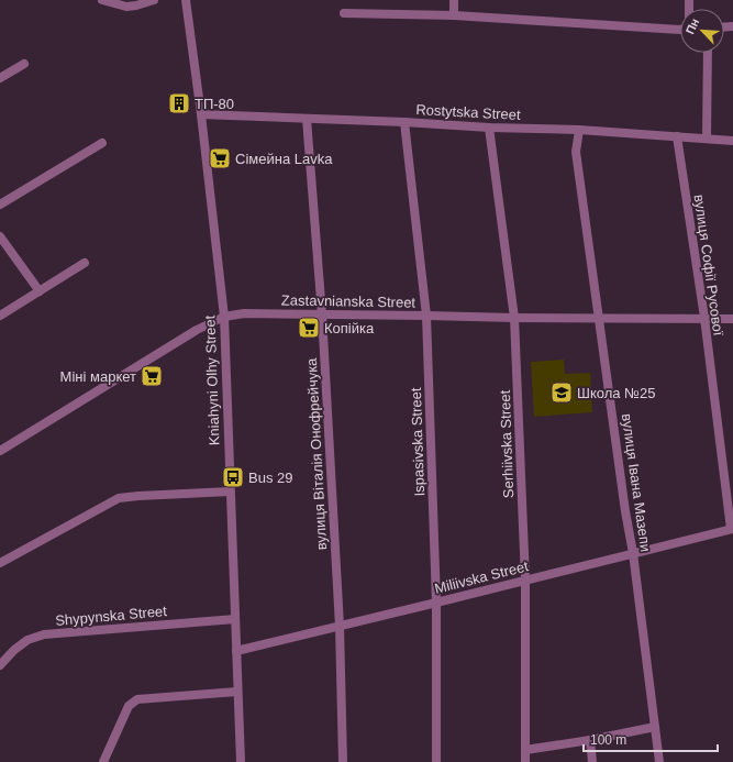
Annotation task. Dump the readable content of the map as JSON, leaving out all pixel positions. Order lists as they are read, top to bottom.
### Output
{
  "streets": {
    "street": [
      "Rostytska Street",
      "вулиця Софії Русової",
      "Zastavnianska Street",
      "Kniahyni Olhy Street",
      "Ispasivska Street",
      "Serhiivska Street",
      "вулиця Віталія Онофрейчука",
      "вулиця Івана Мазепи",
      "Miliivska Street",
      "Shypynska Street"
    ]
  },
  "crossings": [
    ["Rostytska Street", "вулиця Софії Русової"],
    ["Rostytska Street", "Kniahyni Olhy Street"],
    ["Rostytska Street", "Ispasivska Street"],
    ["Rostytska Street", "Serhiivska Street"],
    ["Rostytska Street", "вулиця Віталія Онофрейчука"],
    ["Rostytska Street", "вулиця Івана Мазепи"],
    ["вулиця Софії Русової", "Zastavnianska Street"],
    ["вулиця Софії Русової", "Miliivska Street"],
    ["Zastavnianska Street", "Kniahyni Olhy Street"],
    ["Zastavnianska Street", "Ispasivska Street"],
    ["Zastavnianska Street", "Serhiivska Street"],
    ["Zastavnianska Street", "вулиця Віталія Онофрейчука"],
    ["Zastavnianska Street", "вулиця Івана Мазепи"],
    ["Kniahyni Olhy Street", "Miliivska Street"],
    ["Kniahyni Olhy Street", "Shypynska Street"],
    ["Ispasivska Street", "Miliivska Street"],
    ["Serhiivska Street", "Miliivska Street"],
    ["вулиця Віталія Онофрейчука", "Miliivska Street"],
    ["вулиця Івана Мазепи", "Miliivska Street"]
  ],
  "places": {
    "building": ["ТП-80"],
    "supermarket": ["Сімейна Lavka", "Копійка", "Міні маркет"],
    "school or university": ["Школа №25"],
    "bus stop": ["Bus 29"]
  },
  "scale_bar": "100 m",
  "north": "top left"
}
